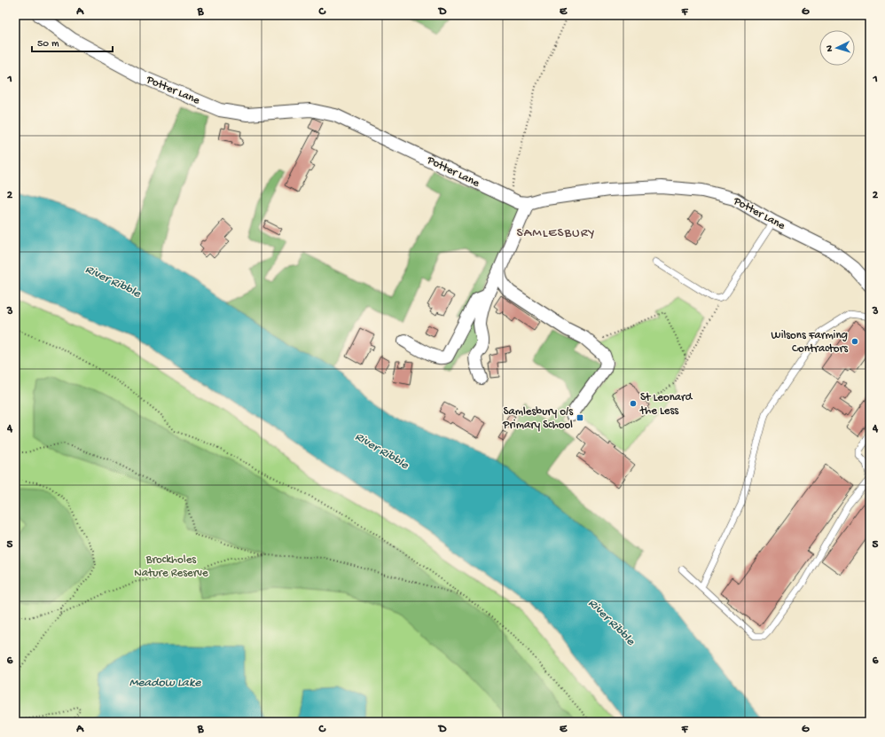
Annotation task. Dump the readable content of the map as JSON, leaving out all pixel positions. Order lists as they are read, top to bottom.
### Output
{
  "streets": {
    "street": ["Potter Lane"]
  },
  "districts": ["SAMLESBURY"],
  "water": ["River Ribble", "Meadow Lake"],
  "parks": ["Brockholes Nature Reserve"],
  "places": {
    "other": ["Wilsons Farming Contractors", "St Leonard the Less"],
    "transit": ["Samlesbury o/s Primary School"]
  },
  "scale_bar": "50 m",
  "north": "left",
  "grid": {
    "columns": [
      "A",
      "B",
      "C",
      "D",
      "E",
      "F",
      "G"
    ],
    "rows": [
      "1",
      "2",
      "3",
      "4",
      "5",
      "6"
    ]
  }
}
